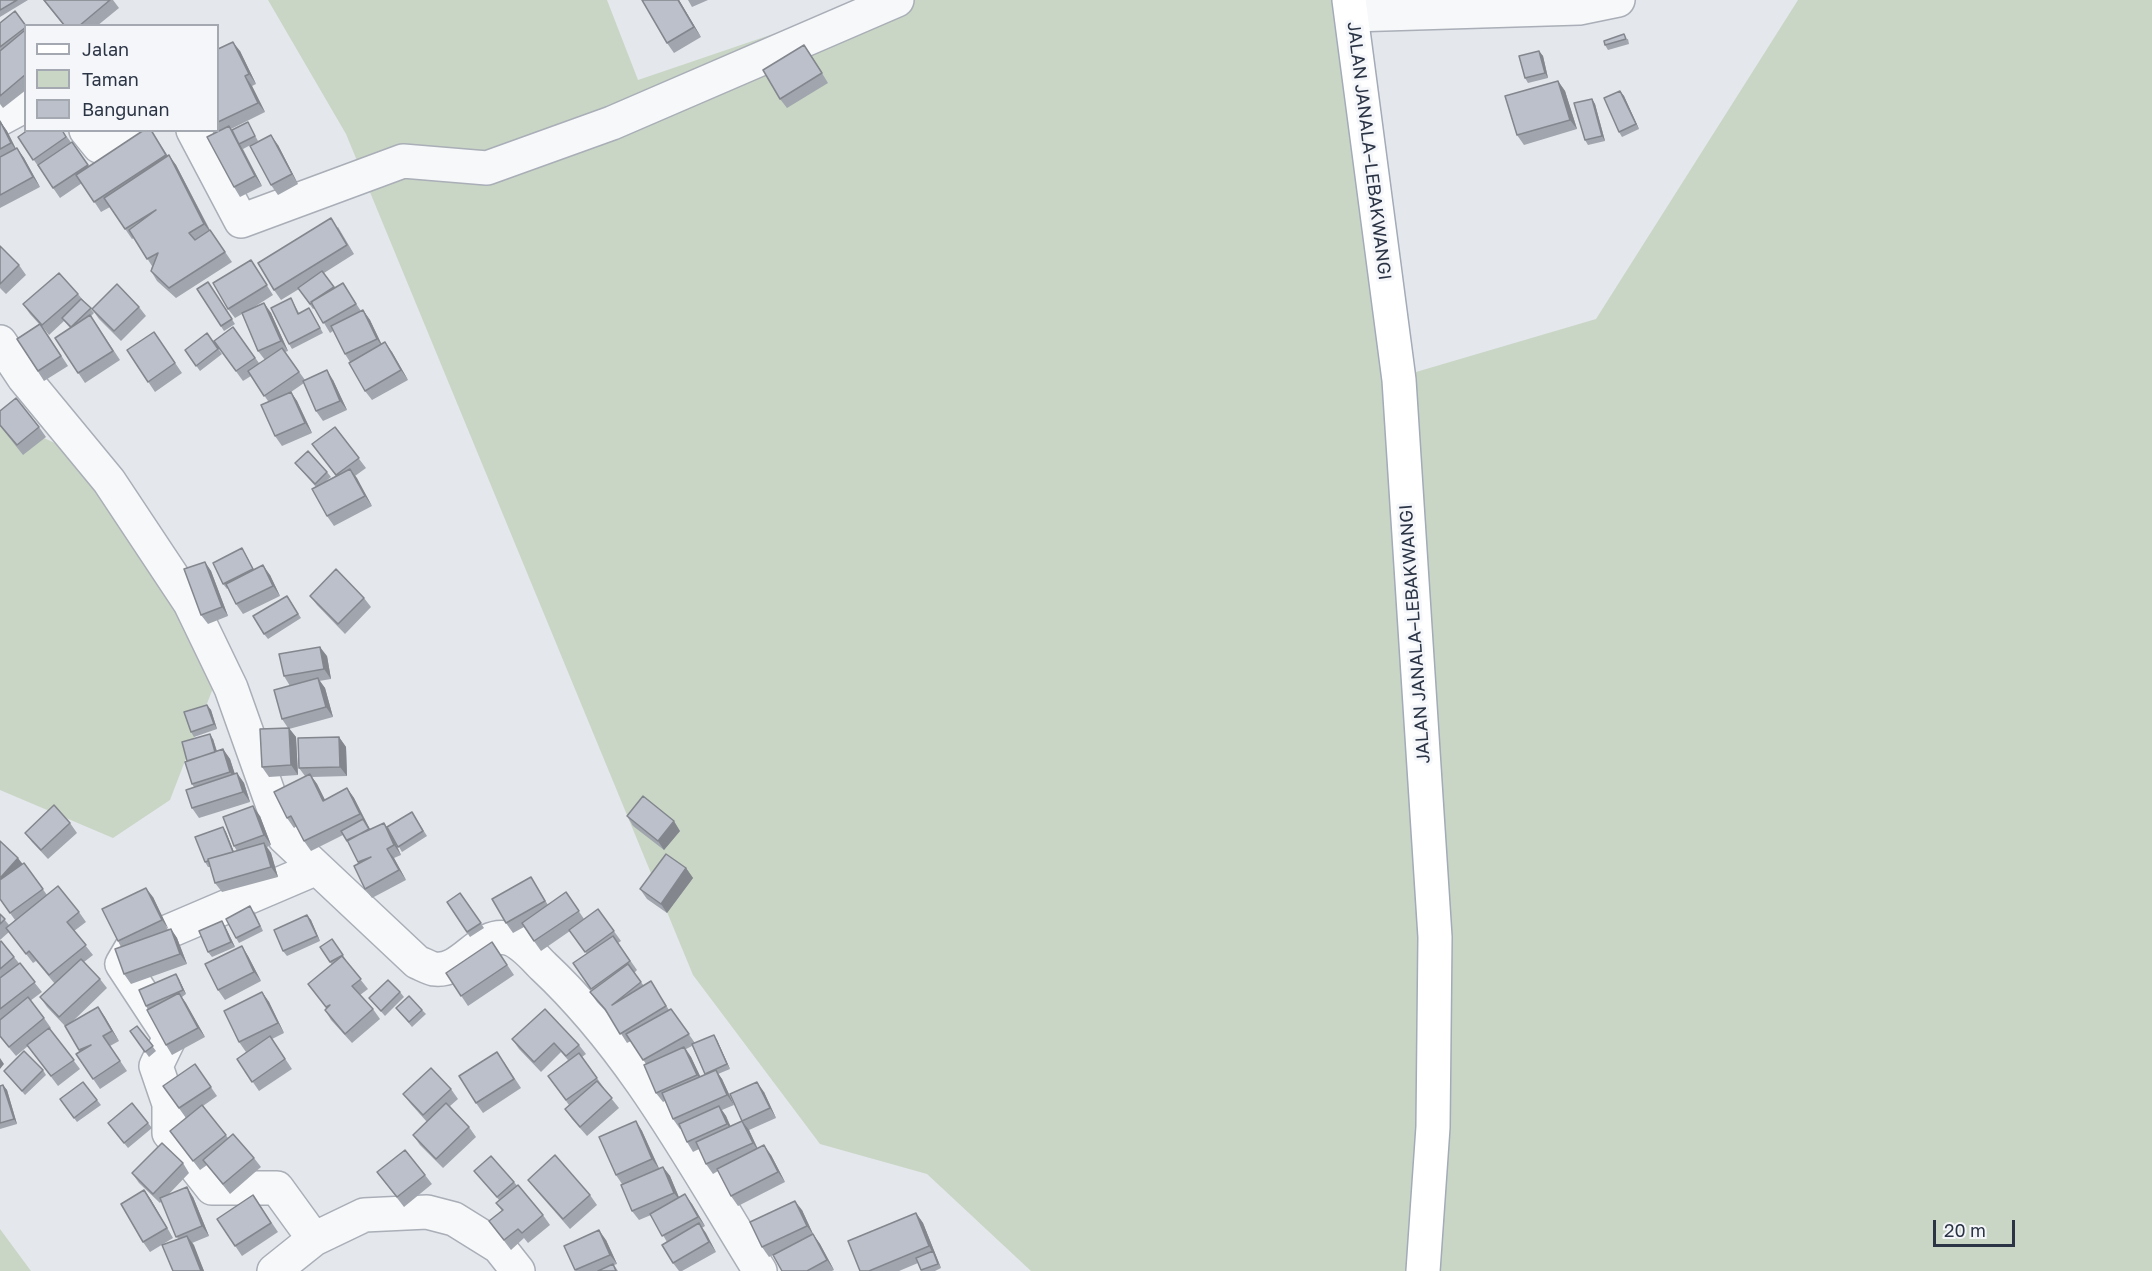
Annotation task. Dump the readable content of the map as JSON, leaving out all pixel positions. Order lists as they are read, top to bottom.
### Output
{
  "streets": {
    "main road": ["JALAN JANALA–LEBAKWANGI"]
  },
  "legend": ["Jalan", "Taman", "Bangunan"],
  "scale_bar": "20 m"
}
